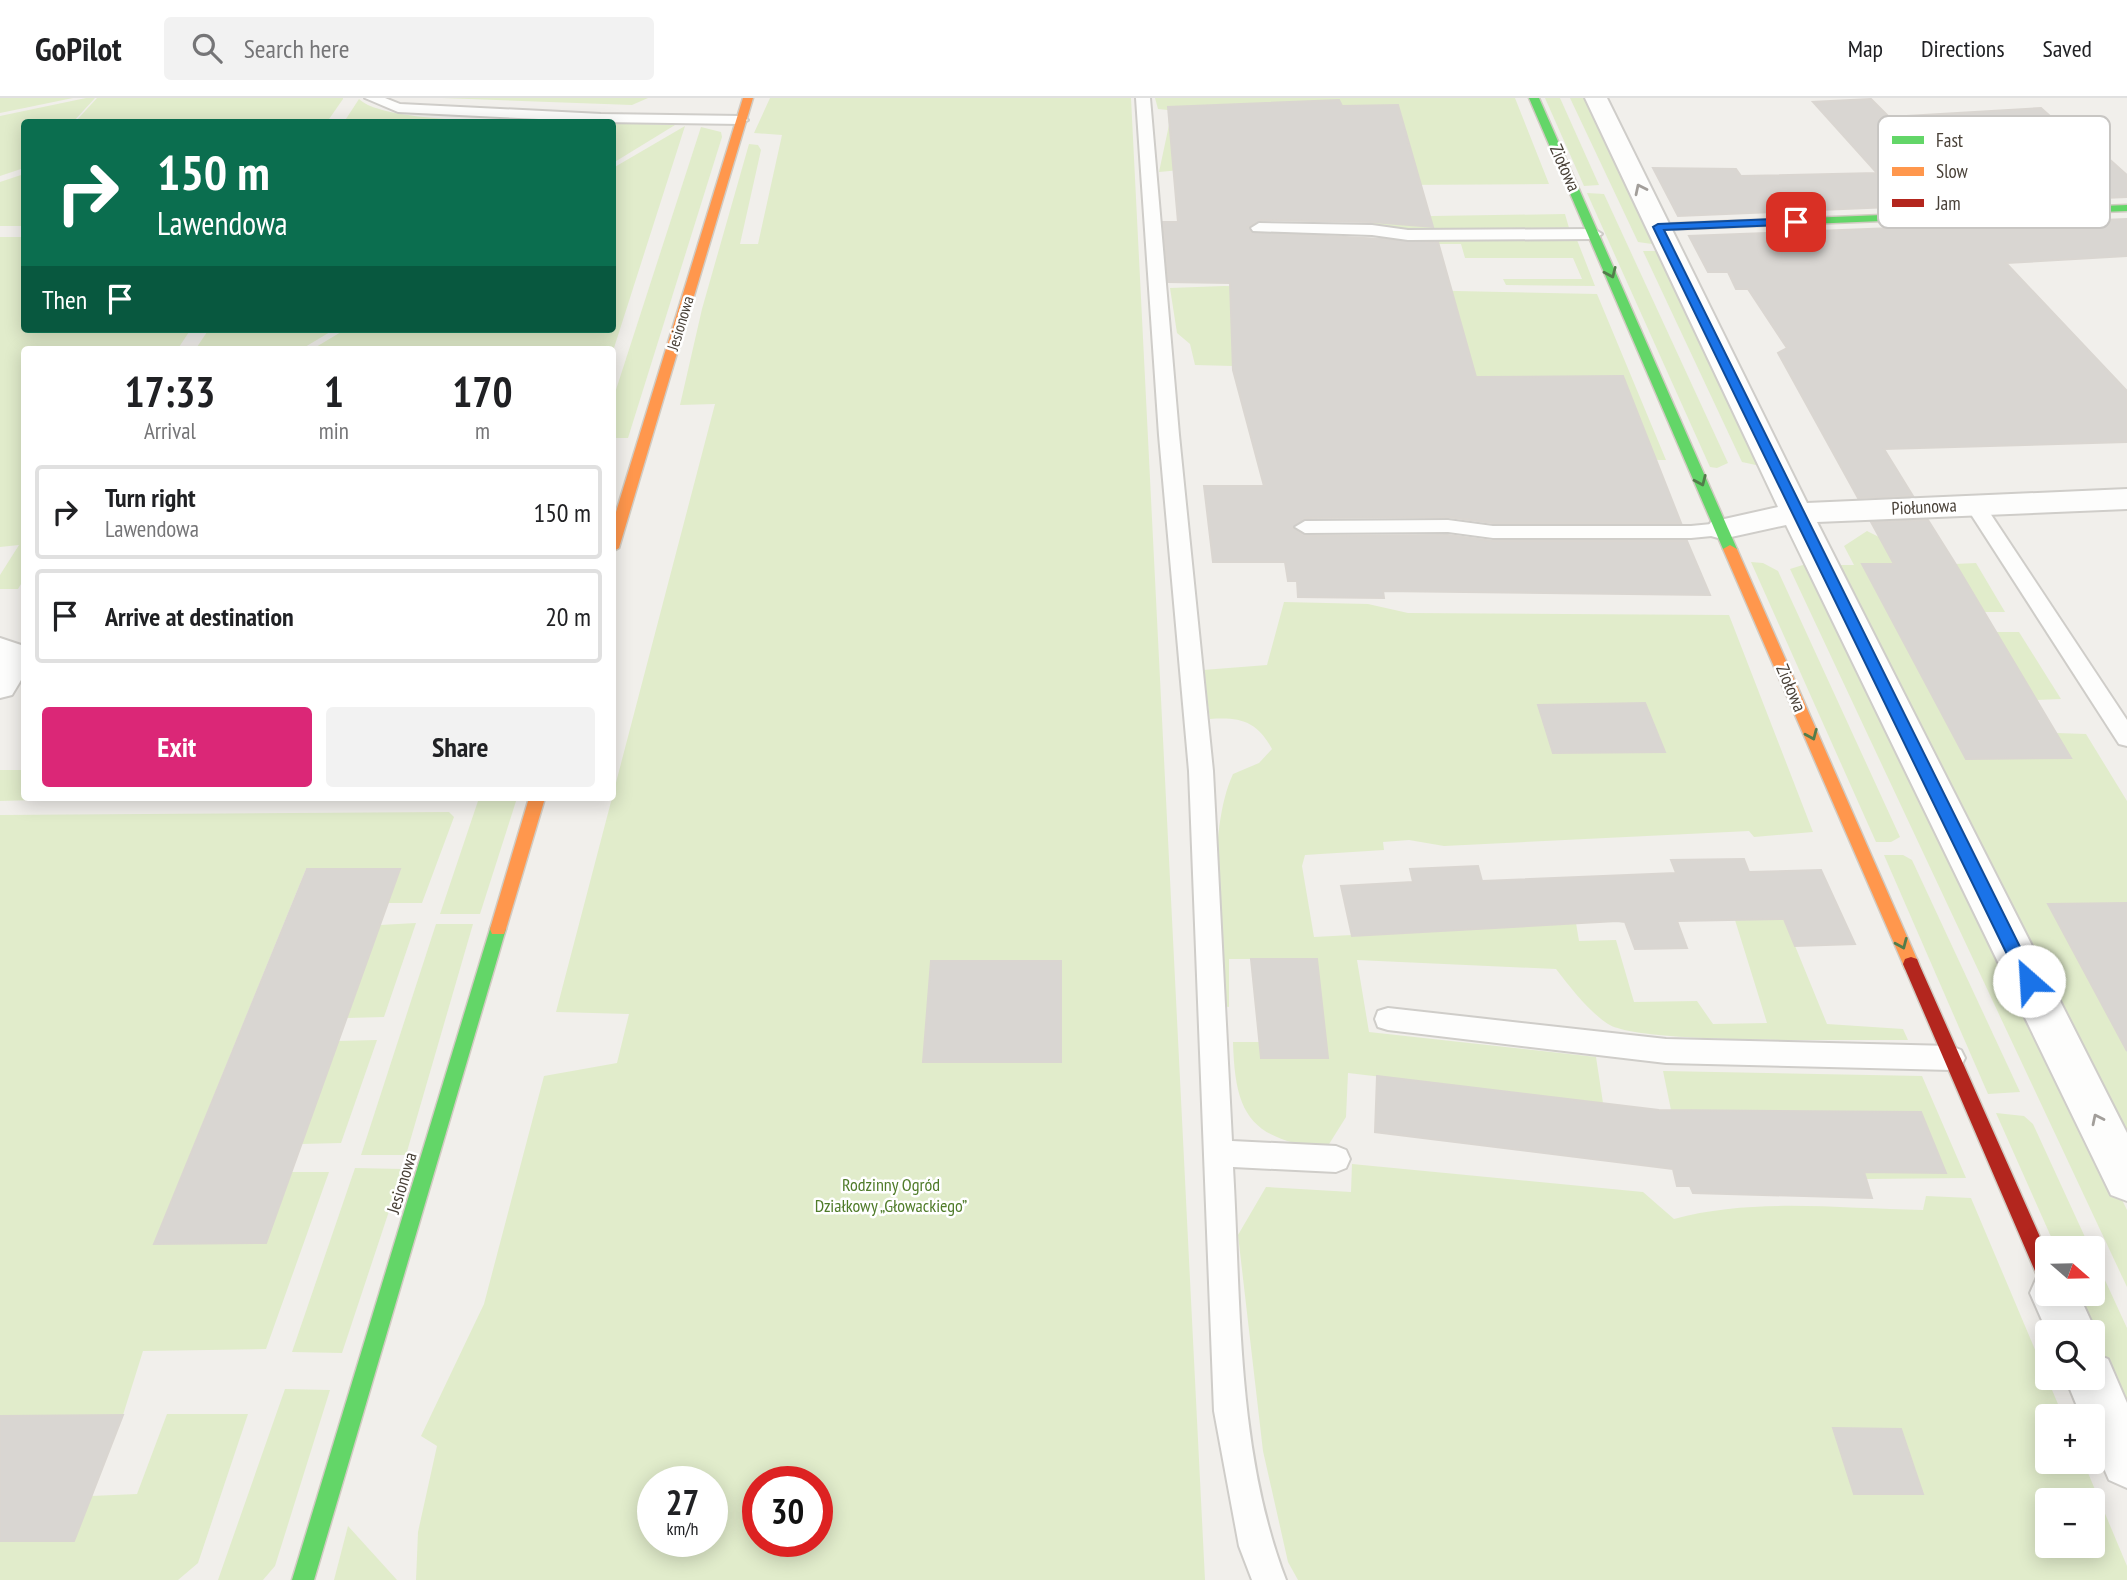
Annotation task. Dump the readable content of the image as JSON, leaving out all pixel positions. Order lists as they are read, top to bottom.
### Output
{
  "streets": {
    "street": ["Ziołowa", "Jesionowa", "Piołunowa"]
  },
  "crossings": [
    ["Ziołowa", "Piołunowa"]
  ],
  "parks": ["Rodzinny Ogród Działkowy „Głowackiego”"],
  "legend": ["Fast", "Slow", "Jam"],
  "north": "right",
  "page": {
    "header": "GoPilot",
    "search": "Search here",
    "nav": ["Map", "Directions", "Saved"],
    "turn": ["150 m", "Lawendowa"],
    "then": "Then",
    "eta": [
      "17:33",
      "Arrival",
      "1",
      "min",
      "170",
      "m"
    ],
    "list": [
      {
        "name": "Turn right",
        "note": "Lawendowa",
        "value": "150 m"
      },
      {
        "name": "Arrive at destination",
        "value": "20 m"
      }
    ],
    "buttons": ["Exit", "Share"],
    "map_buttons": ["+", "−"],
    "speed": "27 km/h",
    "limit": "30"
  }
}
